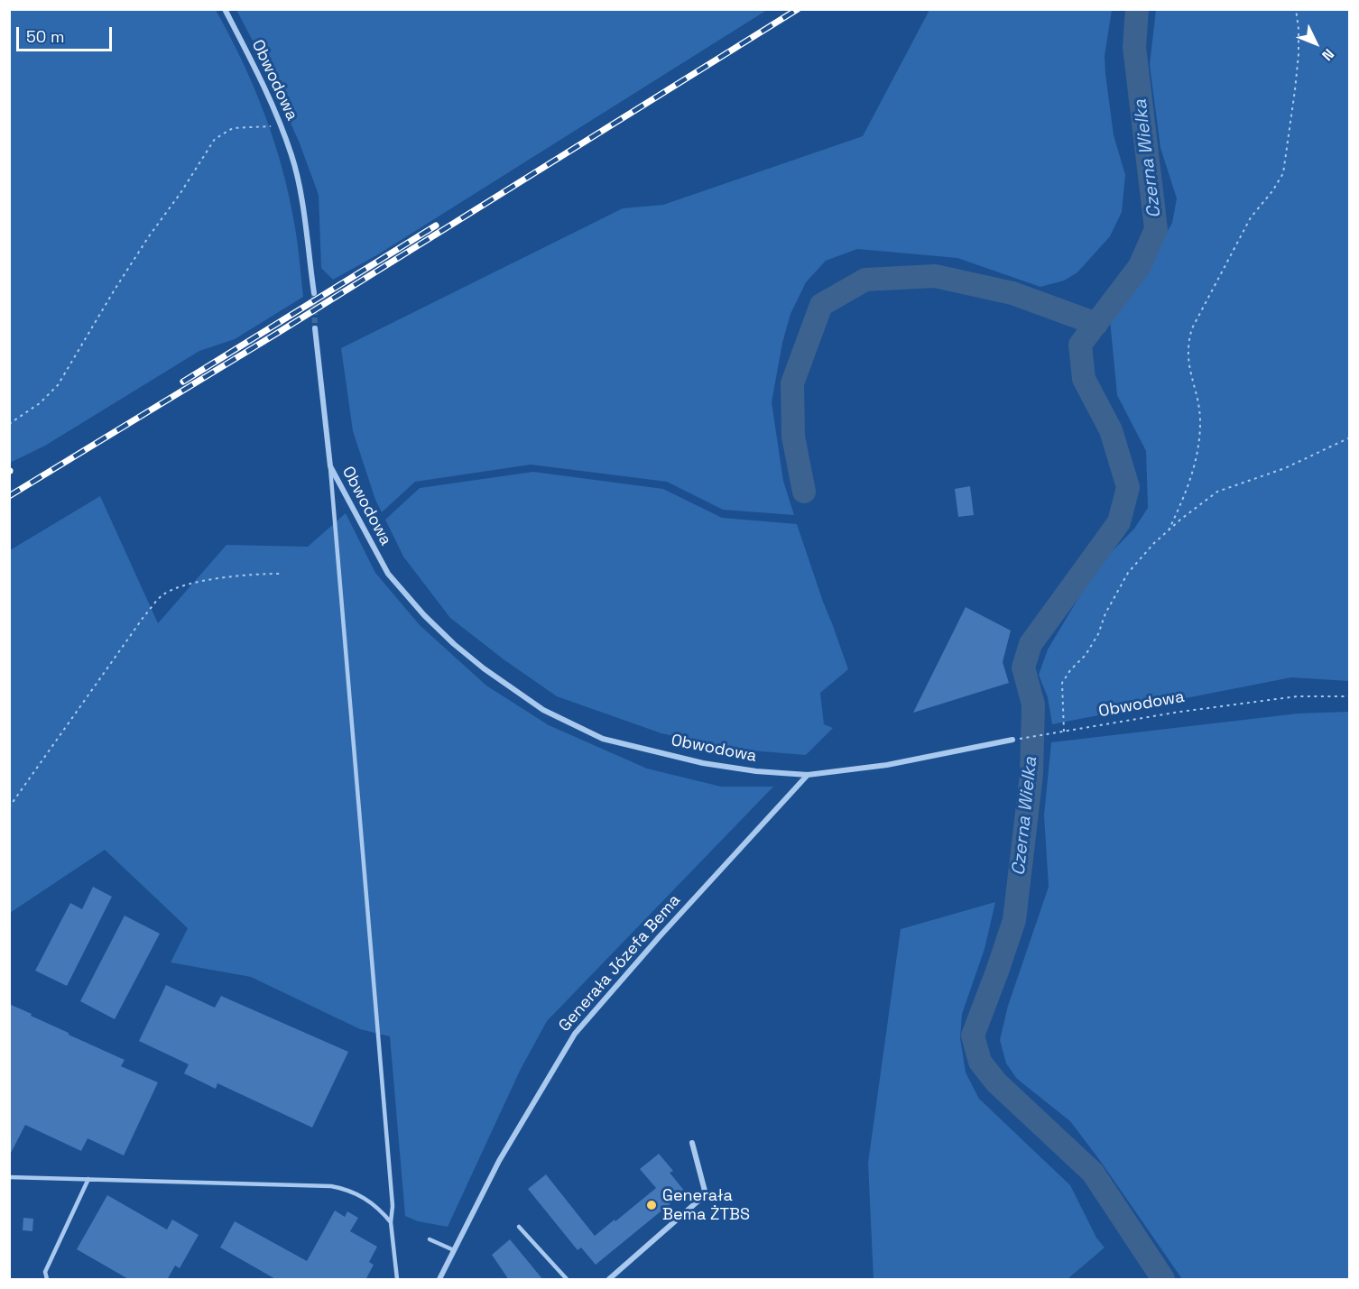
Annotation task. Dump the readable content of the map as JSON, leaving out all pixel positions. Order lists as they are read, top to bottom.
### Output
{
  "streets": {
    "street": ["Obwodowa", "Generała Józefa Bema"]
  },
  "crossings": [
    ["Obwodowa", "Generała Józefa Bema"]
  ],
  "water": ["Czerna Wielka"],
  "places": ["Generała Bema ŻTBS"],
  "scale_bar": "50 m",
  "north": "bottom right"
}
